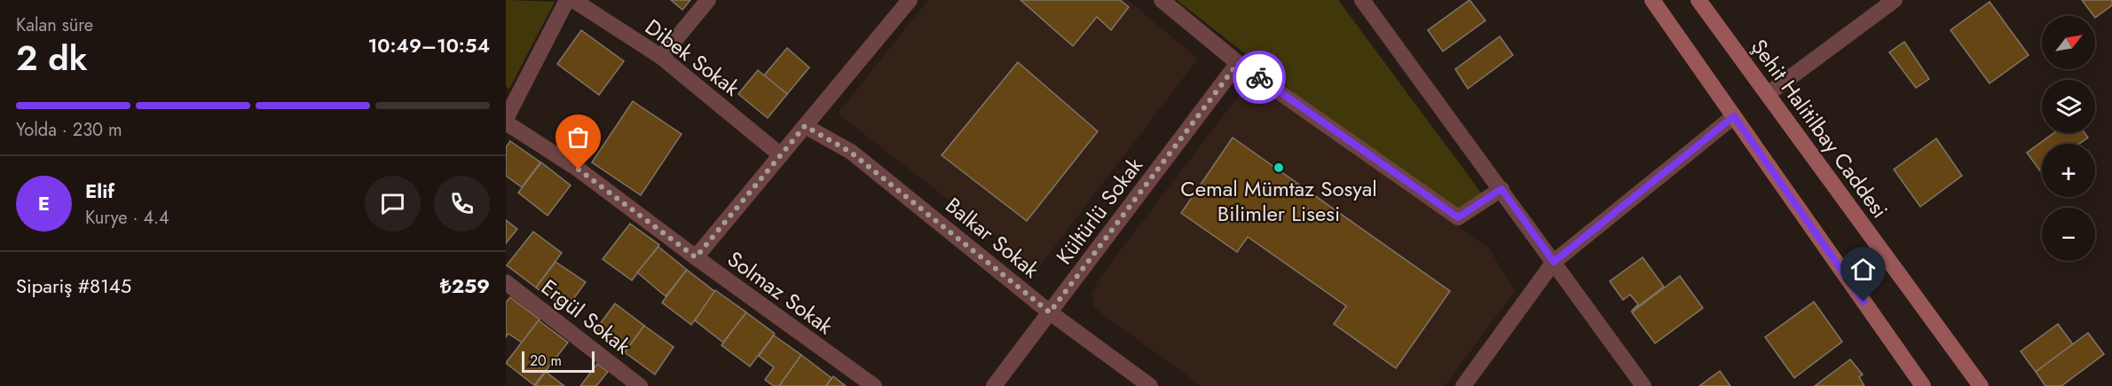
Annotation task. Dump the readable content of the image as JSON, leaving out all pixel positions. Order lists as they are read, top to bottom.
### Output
{
  "streets": {
    "main road": ["Şehit Halitilbay Caddesi"],
    "street": [
      "Dibek Sokak",
      "Kültürlü Sokak",
      "Balkar Sokak",
      "Solmaz Sokak",
      "Ergül Sokak"
    ]
  },
  "crossings": [
    ["Kültürlü Sokak", "Balkar Sokak"]
  ],
  "places": ["Cemal Mümtaz Sosyal Bilimler Lisesi"],
  "scale_bar": "20 m",
  "north": "top right",
  "page": {
    "heading": ["2 dk", "Kalan süre", "10:49–10:54"],
    "panel": [
      "Elif",
      "Kurye · 4.4",
      "Sipariş #8145",
      "₺259"
    ],
    "map_buttons": ["+", "−"],
    "bar": "Yolda · 230 m",
    "round": "E",
    "scale": "20 m"
  }
}
